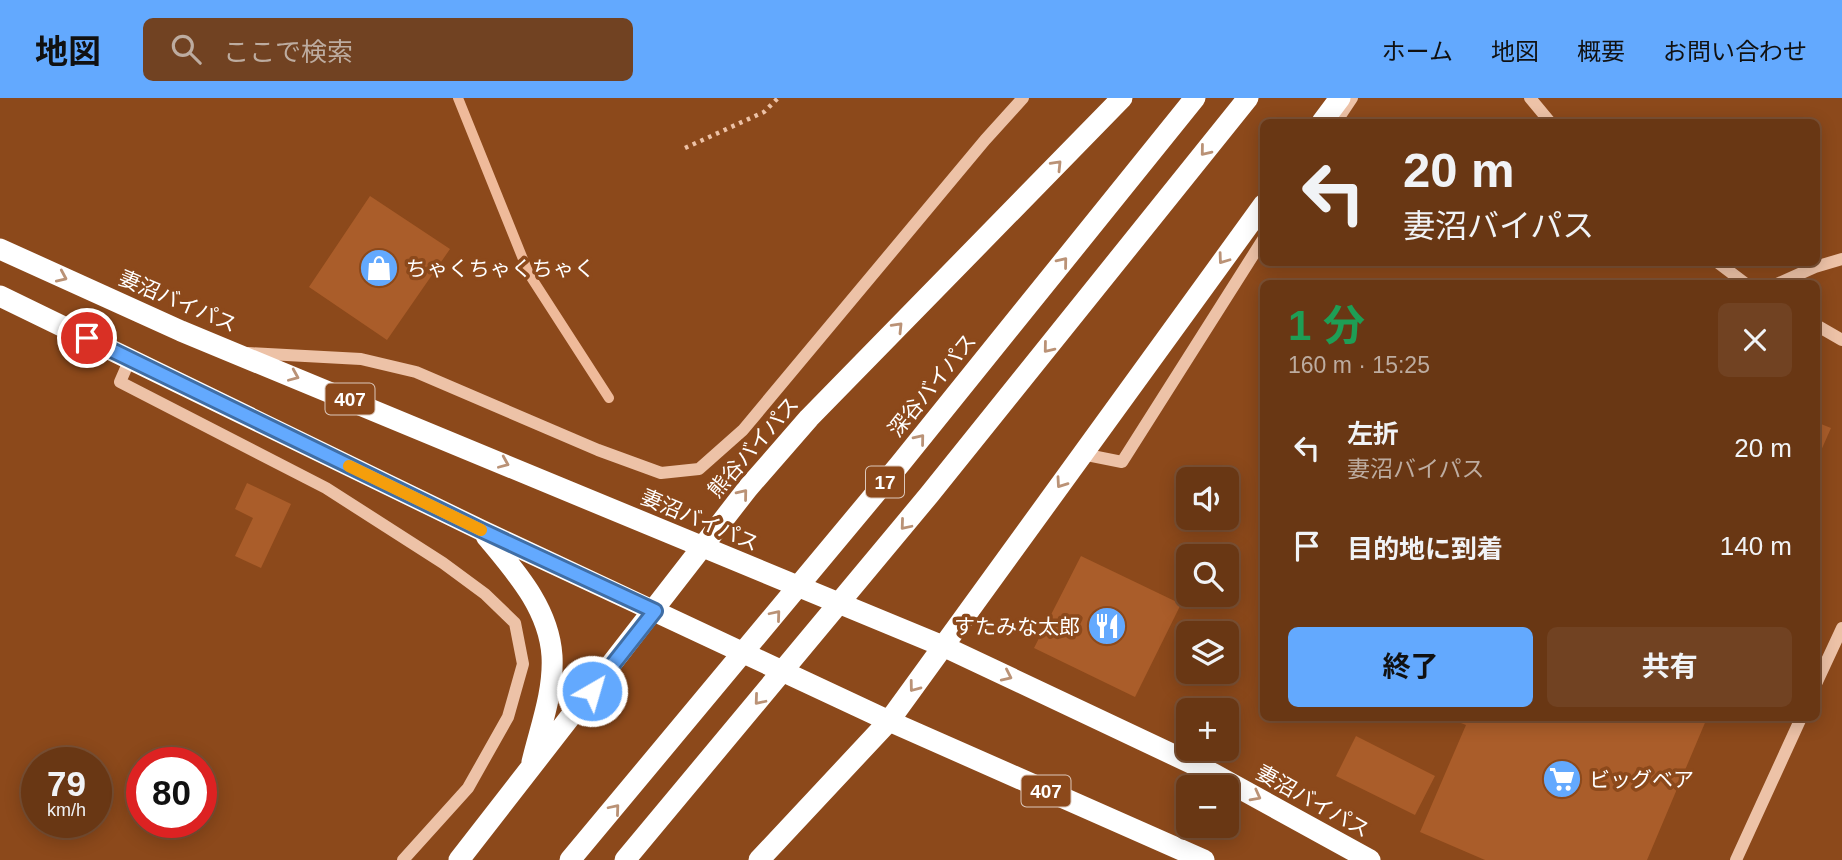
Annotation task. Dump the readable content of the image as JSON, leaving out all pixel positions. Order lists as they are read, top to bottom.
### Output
{
  "streets": {
    "highway": [
      "妻沼バイパス",
      "深谷バイパス",
      "407",
      "熊谷バイパス",
      "17"
    ]
  },
  "crossings": [
    ["妻沼バイパス", "熊谷バイパス"],
    ["407", "熊谷バイパス"]
  ],
  "places": {
    "shop": ["ちゃくちゃくちゃく"],
    "restaurant": ["すたみな太郎"],
    "supermarket": ["ビッグベア"]
  },
  "page": {
    "header": "地図",
    "search": "ここで検索",
    "nav": [
      "ホーム",
      "地図",
      "概要",
      "お問い合わせ"
    ],
    "turn": ["20 m", "妻沼バイパス"],
    "heading": ["1 分", "160 m · 15:25"],
    "list": [
      {
        "name": "左折",
        "note": "妻沼バイパス",
        "value": "20 m"
      },
      {
        "name": "目的地に到着",
        "value": "140 m"
      }
    ],
    "map_buttons": ["+", "−"],
    "buttons": ["終了", "共有"],
    "speed": "79 km/h",
    "limit": "80"
  }
}
